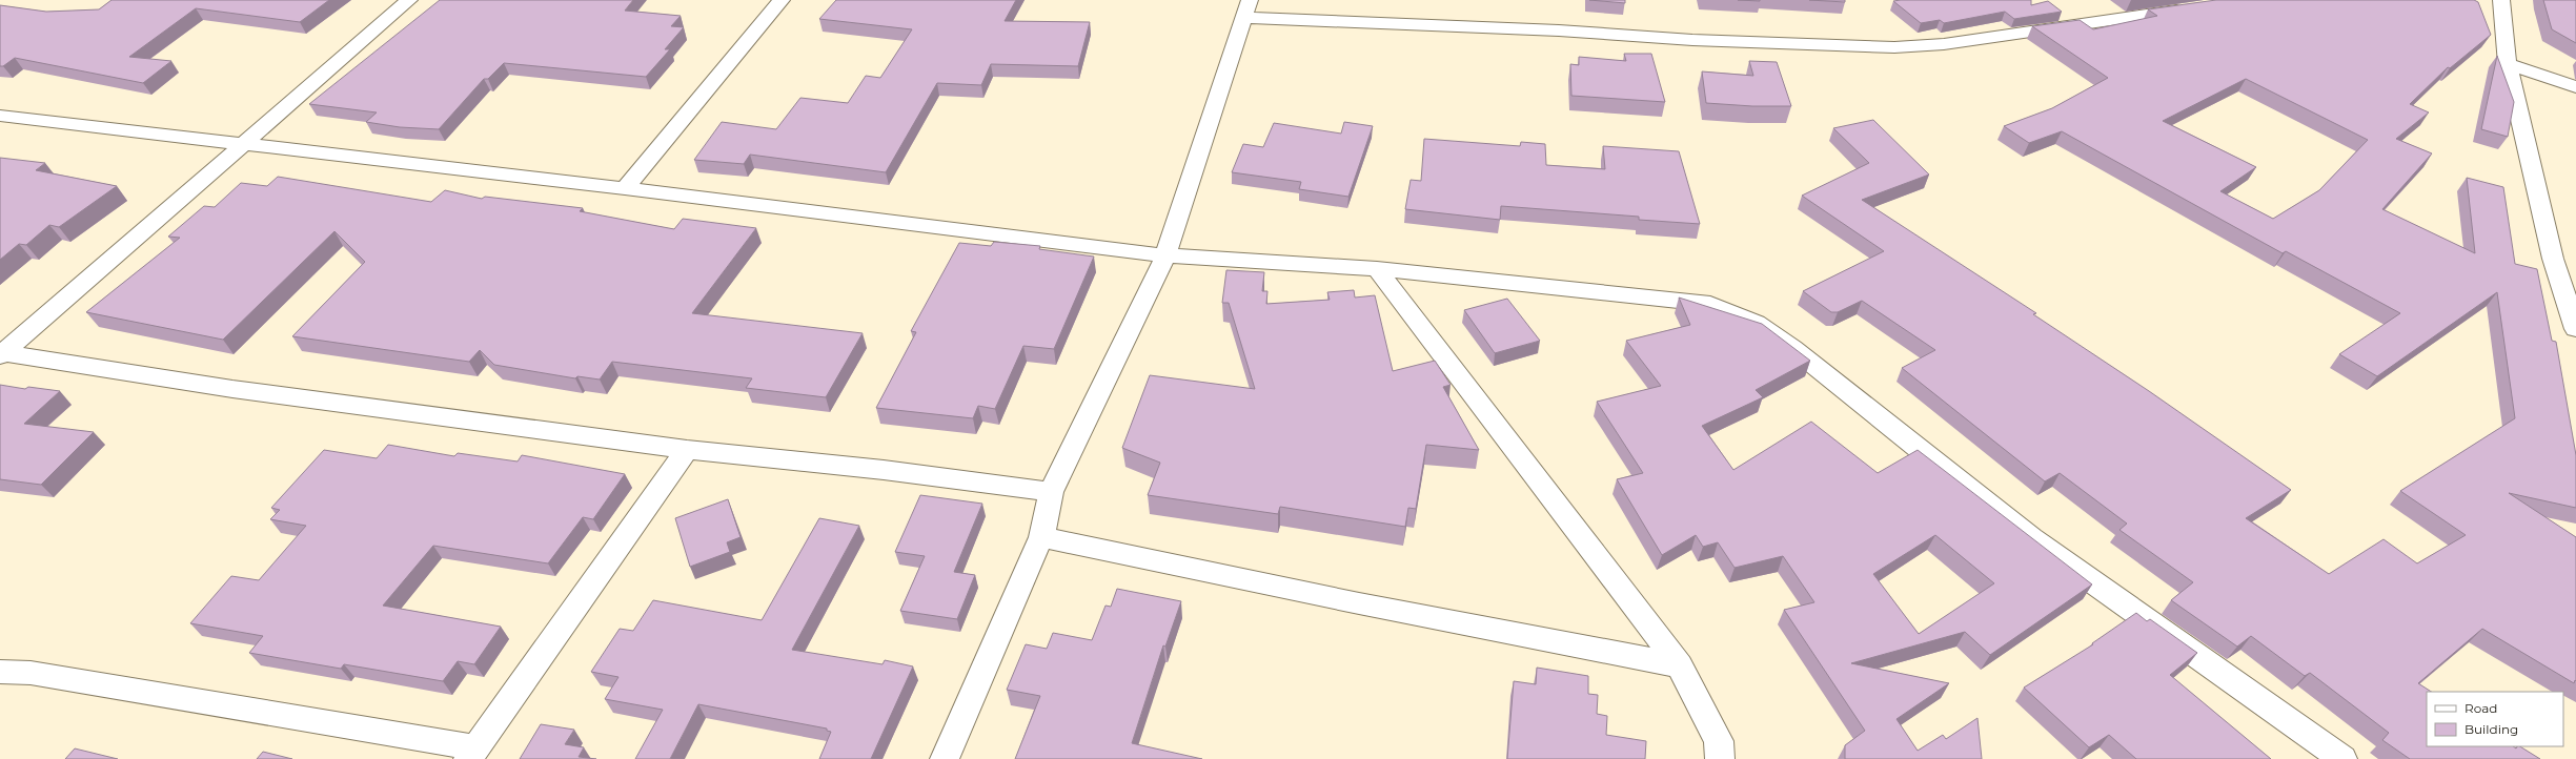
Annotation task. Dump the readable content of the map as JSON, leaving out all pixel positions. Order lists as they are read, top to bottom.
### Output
{
  "legend": ["Road", "Building"]
}
